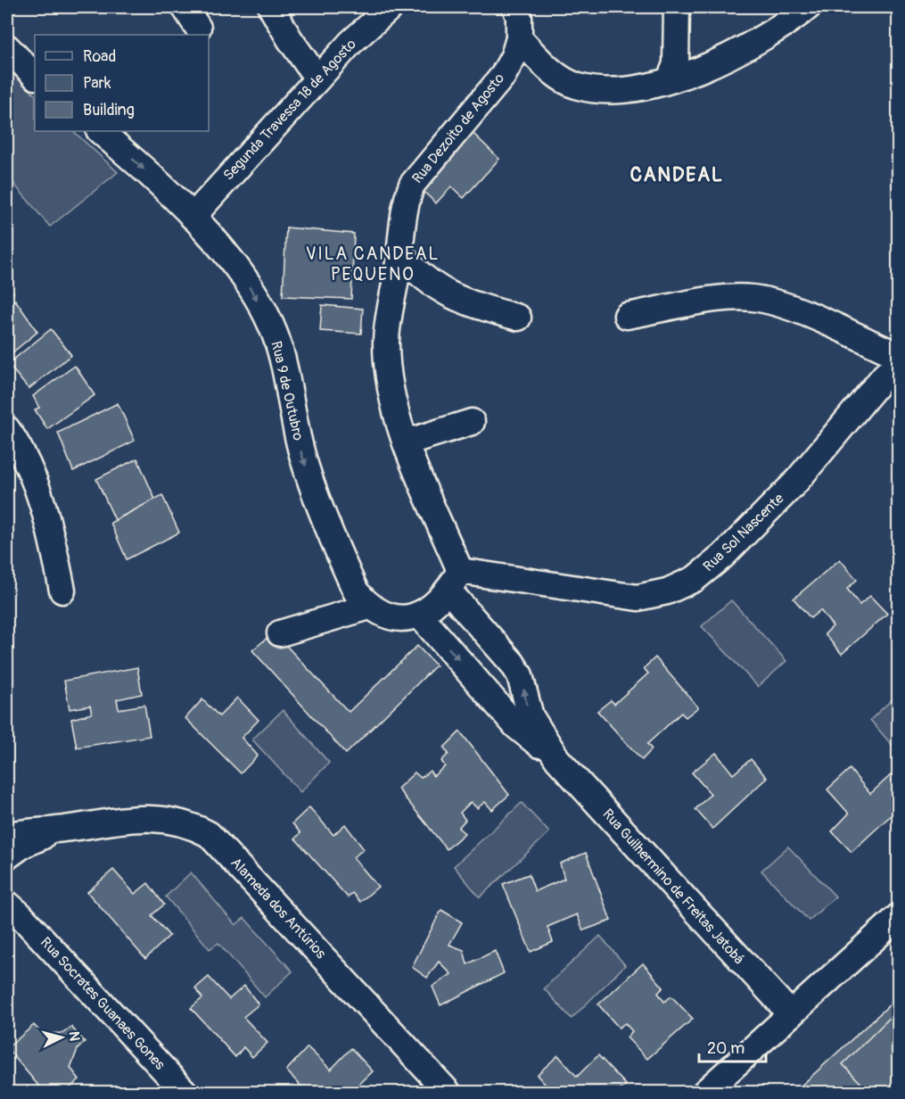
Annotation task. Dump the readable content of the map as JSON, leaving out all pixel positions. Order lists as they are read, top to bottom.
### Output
{
  "streets": {
    "street": [
      "Segunda Travessa 18 de Agosto",
      "Rua Dezoito de Agosto",
      "Rua 9 de Outubro",
      "Rua Sol Nascente",
      "Rua Guilhermino de Freitas Jatobá",
      "Alameda dos Antúrios",
      "Rua Socrates Guanaes Gones"
    ]
  },
  "crossings": [
    ["Segunda Travessa 18 de Agosto", "Rua 9 de Outubro"],
    ["Rua Dezoito de Agosto", "Rua Sol Nascente"],
    ["Rua Dezoito de Agosto", "Rua Guilhermino de Freitas Jatobá"],
    ["Rua Sol Nascente", "Rua Guilhermino de Freitas Jatobá"]
  ],
  "one_way": ["Rua 9 de Outubro"],
  "districts": ["CANDEAL", "VILA CANDEAL PEQUENO"],
  "legend": ["Road", "Park", "Building"],
  "scale_bar": "20 m",
  "north": "right"
}
